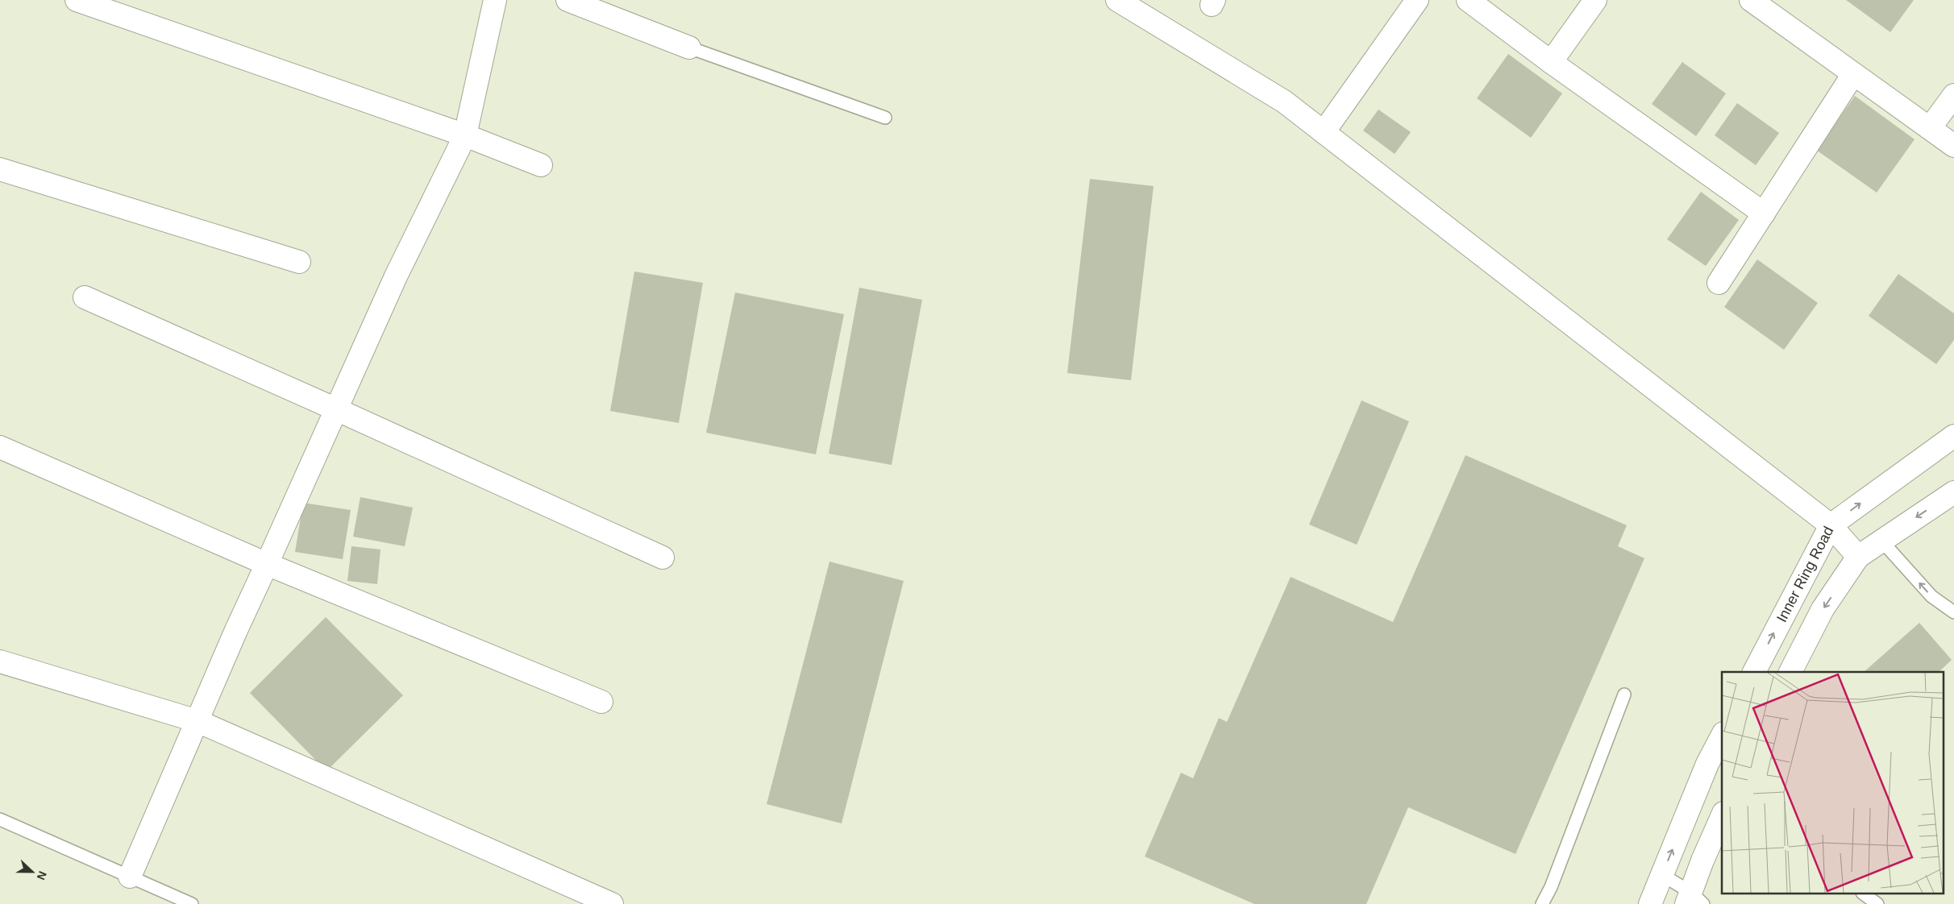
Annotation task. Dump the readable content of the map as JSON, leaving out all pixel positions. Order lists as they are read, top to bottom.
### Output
{
  "streets": {
    "main road": ["Inner Ring Road"]
  },
  "north": "right"
}
